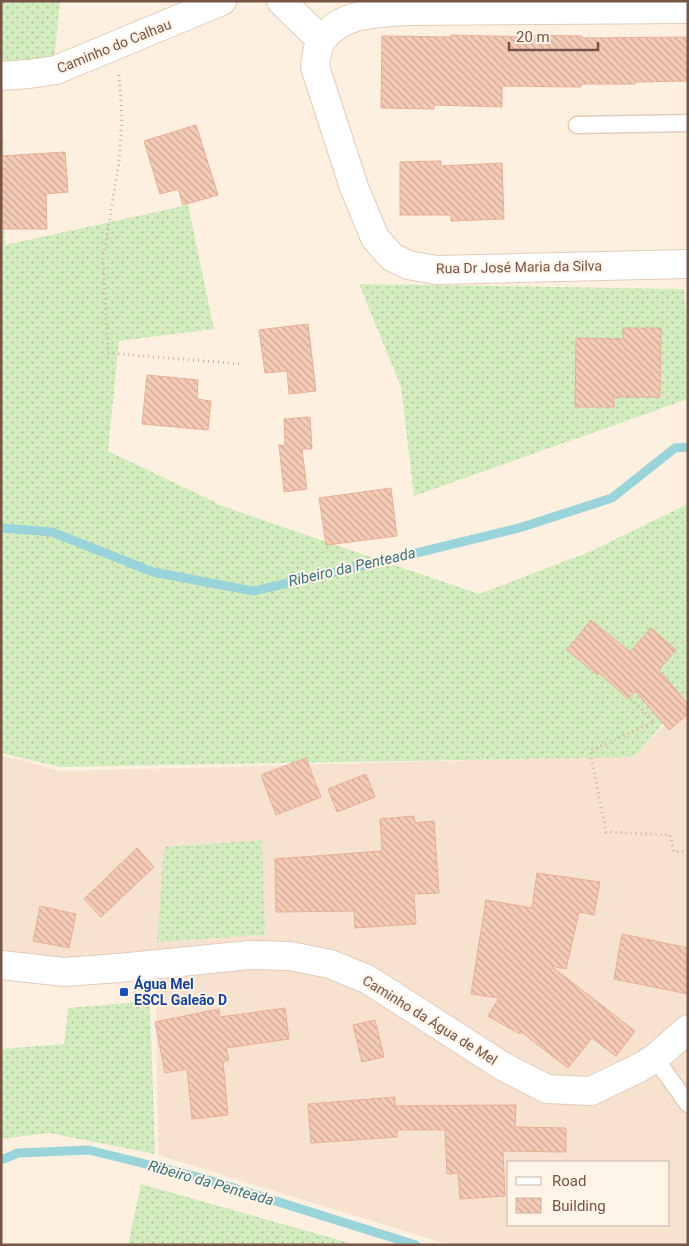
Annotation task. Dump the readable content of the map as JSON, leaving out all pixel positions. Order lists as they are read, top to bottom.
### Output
{
  "streets": {
    "street": ["Caminho do Calhau", "Rua Dr José Maria da Silva", "Caminho da Água de Mel"]
  },
  "water": ["Ribeiro da Penteada"],
  "places": {
    "transit": ["Água Mel ESCL Galeão D"]
  },
  "legend": ["Road", "Building"],
  "scale_bar": "20 m"
}
